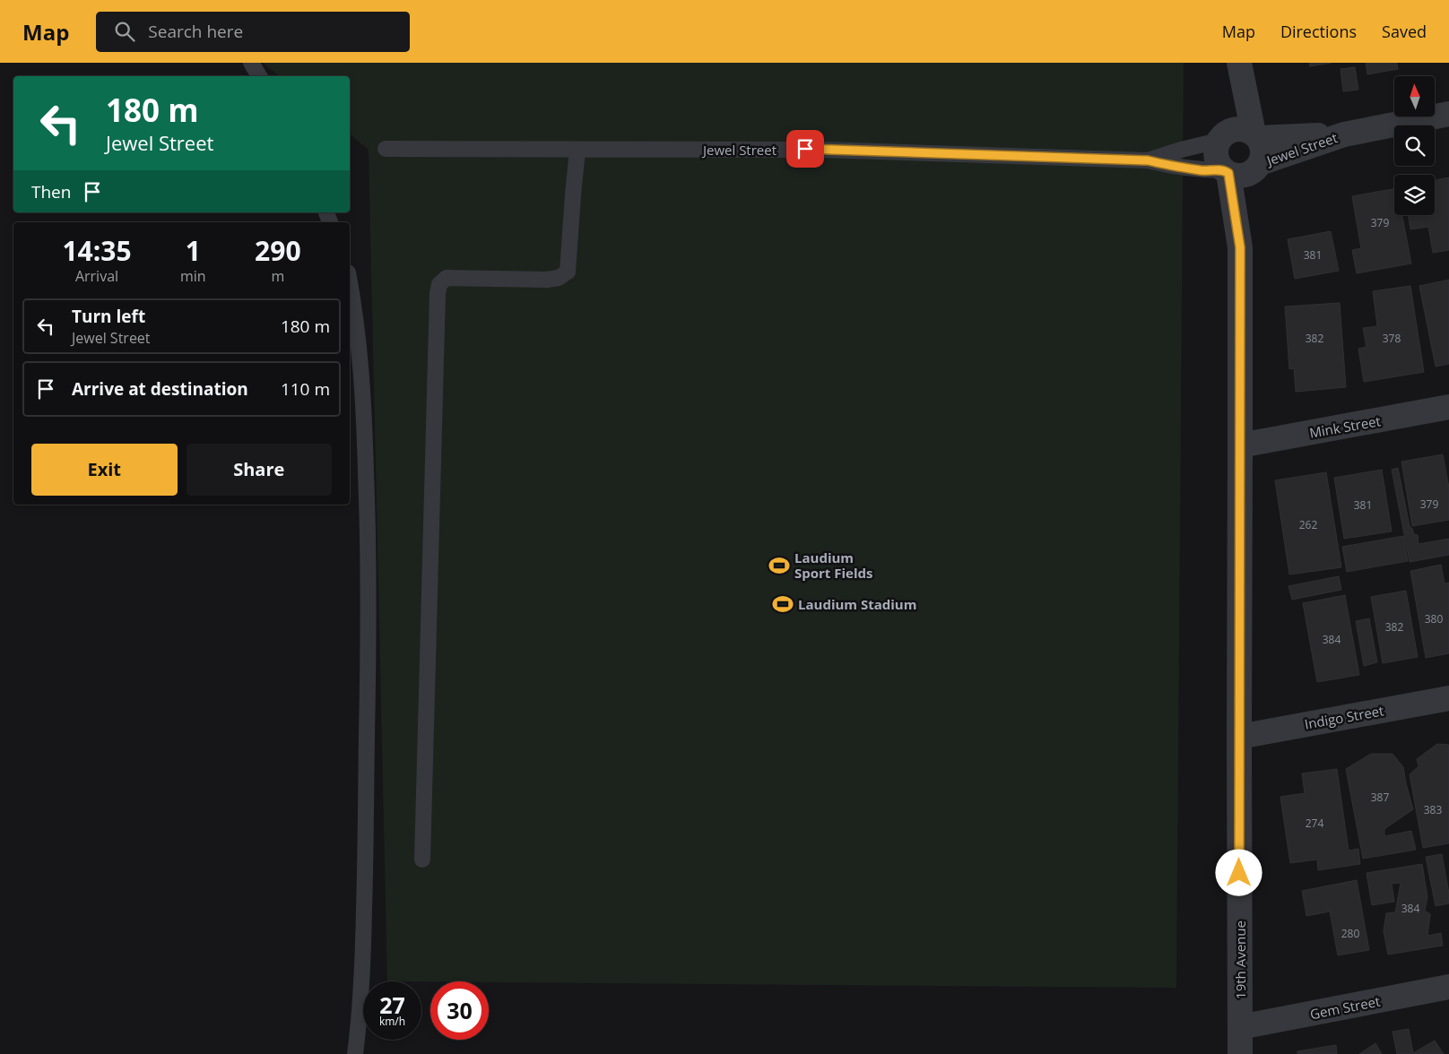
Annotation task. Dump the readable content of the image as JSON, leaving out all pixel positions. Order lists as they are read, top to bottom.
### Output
{
  "streets": {
    "street": [
      "Jewel Street",
      "Mink Street",
      "Indigo Street",
      "19th Avenue",
      "Gem Street"
    ]
  },
  "crossings": [
    ["Jewel Street", "19th Avenue"],
    ["Mink Street", "19th Avenue"],
    ["Indigo Street", "19th Avenue"],
    ["19th Avenue", "Gem Street"]
  ],
  "places": {
    "sports": ["Laudium Sport Fields", "Laudium Stadium"]
  },
  "house_numbers": [
    "379",
    "381",
    "382",
    "378",
    "379",
    "381",
    "262",
    "380",
    "382",
    "384",
    "387",
    "383",
    "274",
    "384",
    "280"
  ],
  "north": "top",
  "page": {
    "header": "Map",
    "search": "Search here",
    "nav": ["Map", "Directions", "Saved"],
    "turn": ["180 m", "Jewel Street"],
    "then": "Then",
    "eta": [
      "14:35",
      "Arrival",
      "1",
      "min",
      "290",
      "m"
    ],
    "list": [
      {
        "name": "Turn left",
        "note": "Jewel Street",
        "value": "180 m"
      },
      {
        "name": "Arrive at destination",
        "value": "110 m"
      }
    ],
    "buttons": ["Exit", "Share"],
    "speed": "27 km/h",
    "limit": "30"
  }
}
